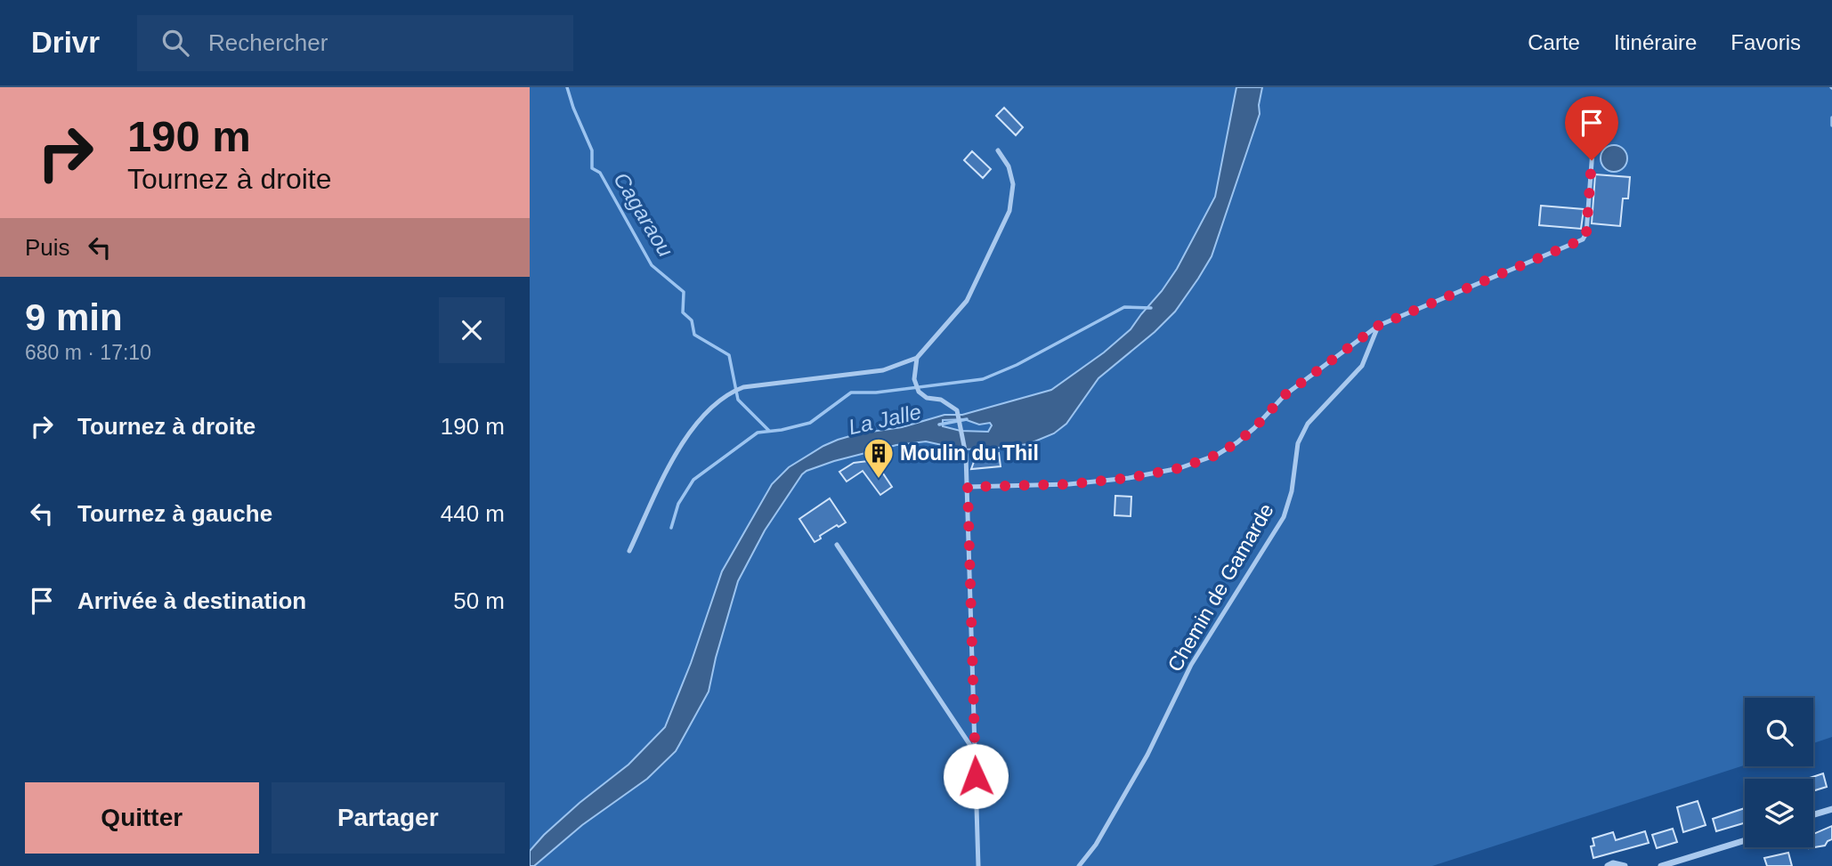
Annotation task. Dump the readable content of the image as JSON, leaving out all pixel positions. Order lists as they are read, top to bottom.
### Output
{
  "streets": {
    "lane": ["Chemin de Gamarde"]
  },
  "water": ["Cagaraou", "La Jalle"],
  "places": {
    "building": ["Moulin du Thil"]
  },
  "page": {
    "header": "Drivr",
    "search": "Rechercher",
    "nav": ["Carte", "Itinéraire", "Favoris"],
    "turn": ["190 m", "Tournez à droite"],
    "then": "Puis",
    "heading": ["9 min", "680 m · 17:10"],
    "list": [
      {
        "name": "Tournez à droite",
        "value": "190 m"
      },
      {
        "name": "Tournez à gauche",
        "value": "440 m"
      },
      {
        "name": "Arrivée à destination",
        "value": "50 m"
      }
    ],
    "buttons": ["Quitter", "Partager"]
  }
}
